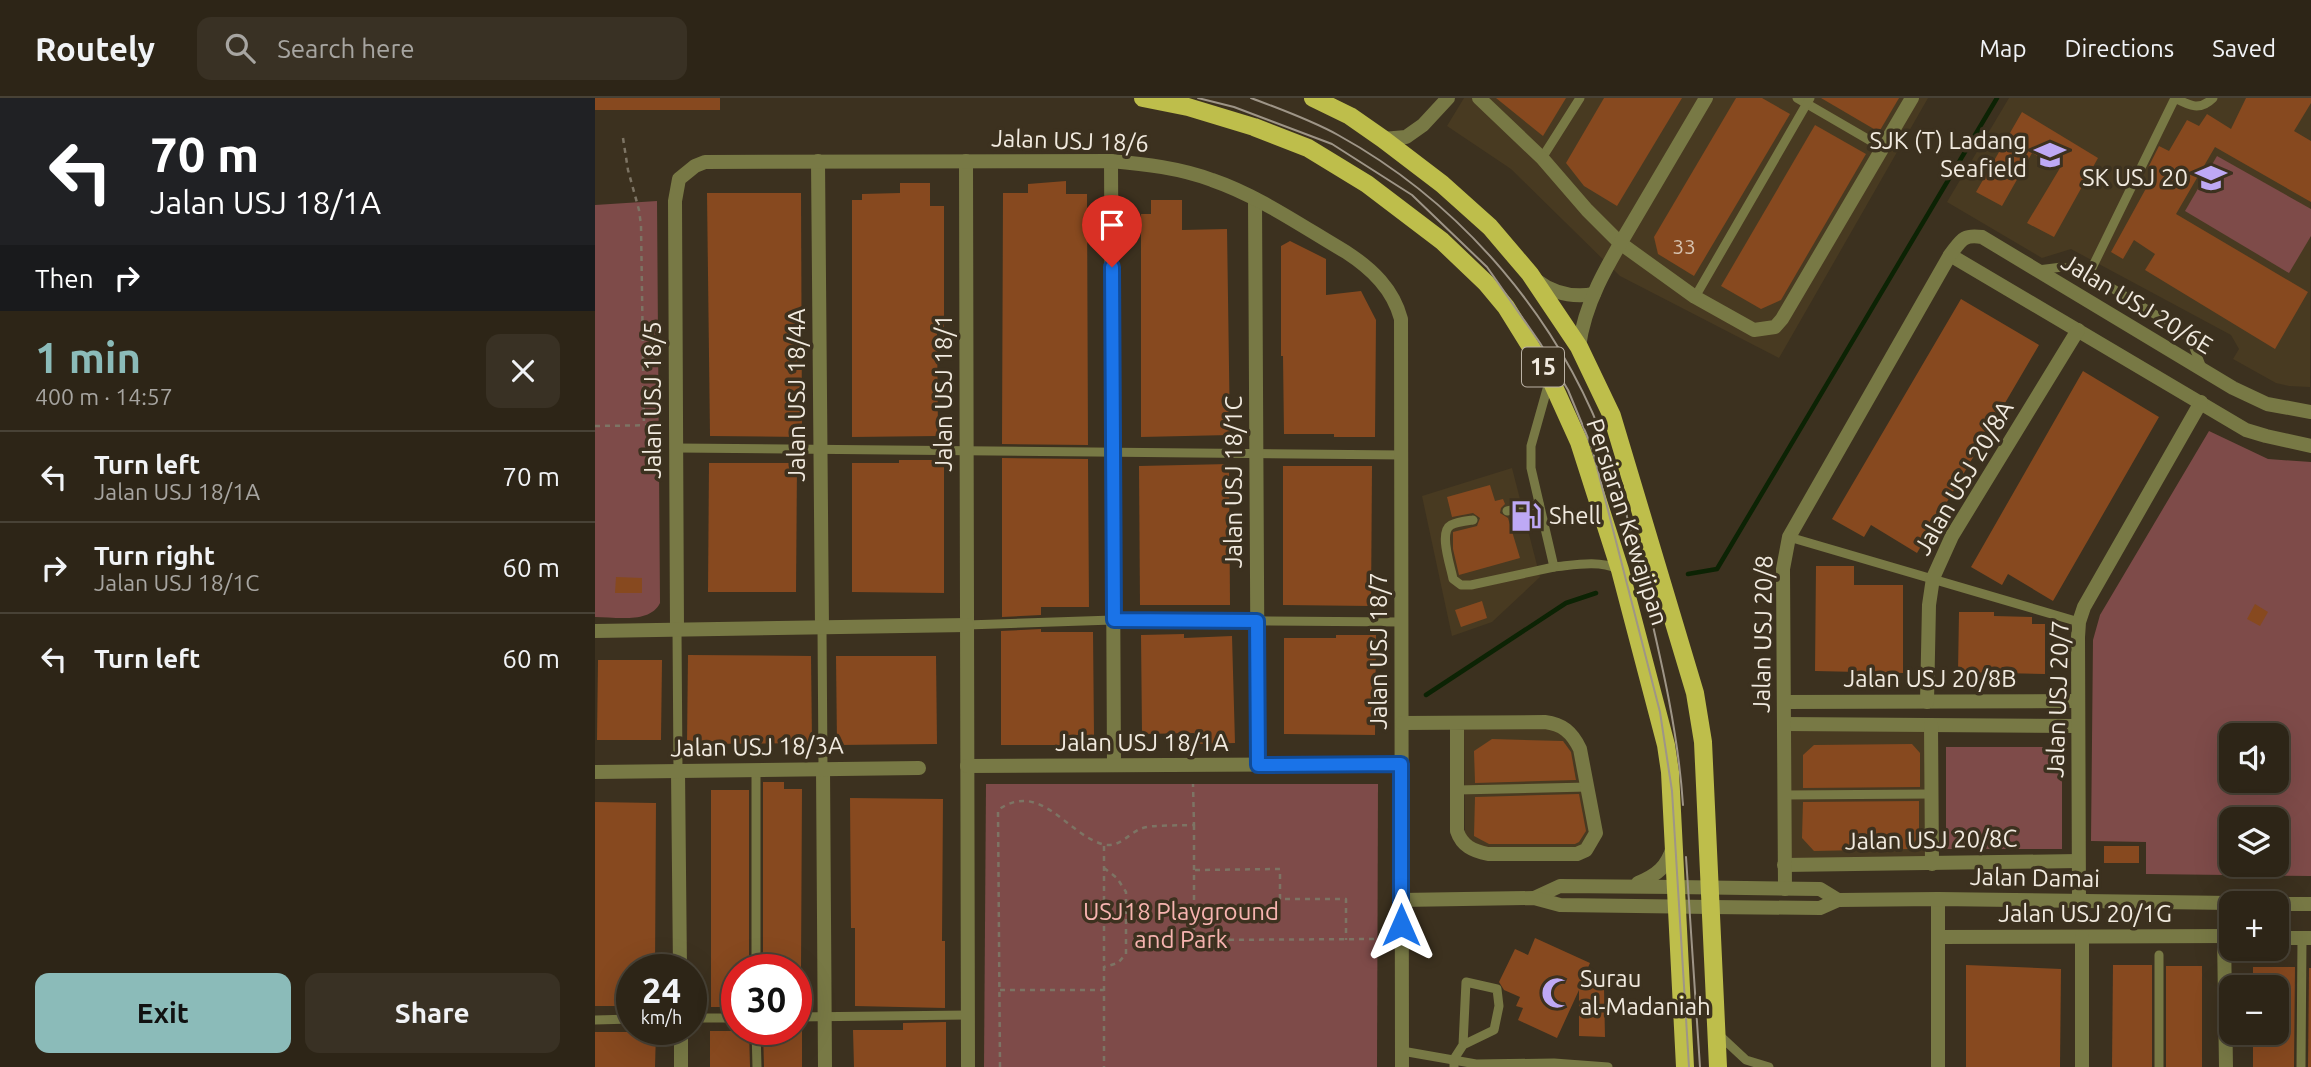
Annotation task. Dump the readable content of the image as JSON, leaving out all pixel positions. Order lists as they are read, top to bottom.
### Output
{
  "streets": {
    "main road": ["15", "Persiaran Kewajipan"],
    "street": [
      "Jalan USJ 18/6",
      "Jalan USJ 20/6E",
      "Jalan USJ 18/1",
      "Jalan USJ 18/4A",
      "Jalan USJ 18/5",
      "Jalan USJ 20/8A",
      "Jalan USJ 18/1C",
      "Jalan USJ 20/8",
      "Jalan USJ 18/7",
      "Jalan USJ 20/8B",
      "Jalan USJ 20/7",
      "Jalan USJ 18/1A",
      "Jalan USJ 18/3A",
      "Jalan USJ 20/8C",
      "Jalan Damai",
      "Jalan USJ 20/1G"
    ]
  },
  "crossings": [
    ["Jalan USJ 18/6", "Jalan USJ 18/1"],
    ["Jalan USJ 18/6", "Jalan USJ 18/4A"],
    ["Jalan USJ 18/6", "Jalan USJ 18/5"],
    ["Jalan USJ 18/6", "Jalan USJ 18/1C"],
    ["Jalan USJ 18/6", "Jalan USJ 18/7"],
    ["Jalan USJ 20/6E", "Jalan USJ 20/8"],
    ["Jalan USJ 18/1", "Jalan USJ 18/1A"],
    ["Jalan USJ 20/8A", "Jalan USJ 20/8B"],
    ["Jalan USJ 18/1C", "Jalan USJ 18/1A"],
    ["Persiaran Kewajipan", "Jalan Damai"],
    ["Jalan USJ 20/8", "Jalan USJ 20/8B"],
    ["Jalan USJ 20/8", "Jalan USJ 20/8C"],
    ["Jalan USJ 20/8", "Jalan Damai"],
    ["Jalan USJ 18/7", "Jalan USJ 18/1A"],
    ["Jalan USJ 20/8B", "Jalan USJ 20/7"],
    ["Jalan USJ 20/7", "Jalan USJ 20/8C"],
    ["Jalan USJ 20/7", "Jalan Damai"]
  ],
  "parks": ["USJ18 Playground and Park"],
  "places": {
    "school or university": ["SJK (T) Ladang Seafield", "SK USJ 20"],
    "fuel station": ["Shell"],
    "mosque": ["Surau al-Madaniah"]
  },
  "house_numbers": ["33"],
  "page": {
    "header": "Routely",
    "search": "Search here",
    "nav": ["Map", "Directions", "Saved"],
    "turn": ["70 m", "Jalan USJ 18/1A"],
    "then": "Then",
    "heading": ["1 min", "400 m · 14:57"],
    "list": [
      {
        "name": "Turn left",
        "note": "Jalan USJ 18/1A",
        "value": "70 m"
      },
      {
        "name": "Turn right",
        "note": "Jalan USJ 18/1C",
        "value": "60 m"
      },
      {
        "name": "Turn left",
        "value": "60 m"
      }
    ],
    "map_buttons": ["+", "−"],
    "speed": "24 km/h",
    "limit": "30",
    "buttons": ["Exit", "Share"]
  }
}
